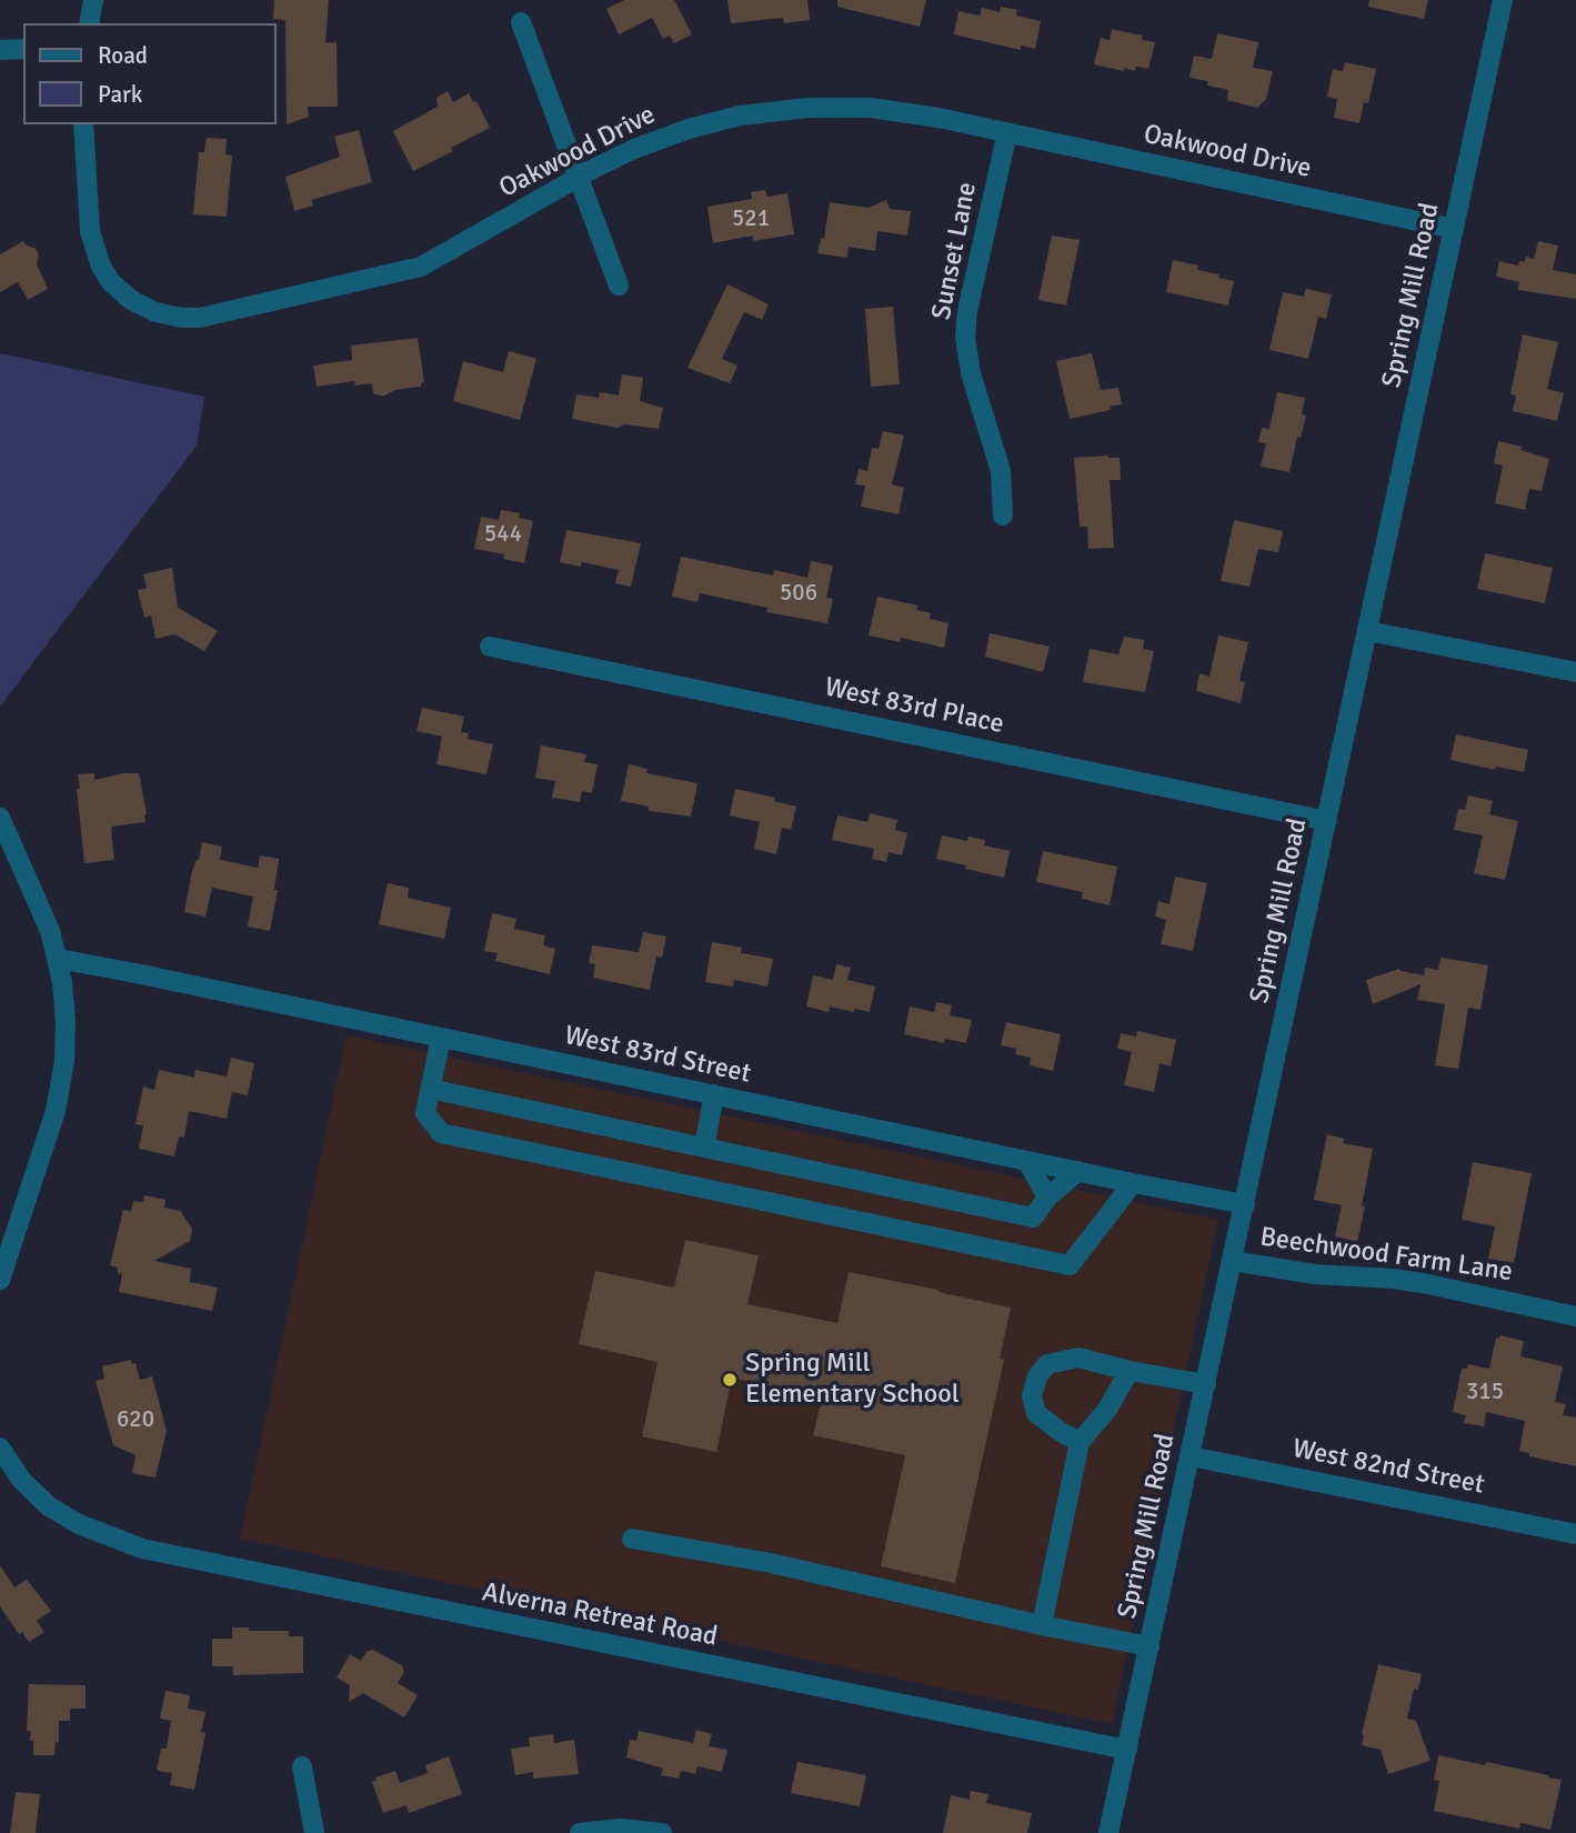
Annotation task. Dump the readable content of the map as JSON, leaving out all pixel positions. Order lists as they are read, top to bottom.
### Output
{
  "streets": {
    "street": [
      "Oakwood Drive",
      "Sunset Lane",
      "Spring Mill Road",
      "West 83rd Place",
      "West 83rd Street",
      "Beechwood Farm Lane",
      "West 82nd Street",
      "Alverna Retreat Road"
    ]
  },
  "crossings": [
    ["Oakwood Drive", "Sunset Lane"],
    ["Oakwood Drive", "Spring Mill Road"],
    ["Spring Mill Road", "West 83rd Place"],
    ["Spring Mill Road", "West 83rd Street"],
    ["Spring Mill Road", "Beechwood Farm Lane"],
    ["Spring Mill Road", "West 82nd Street"],
    ["Spring Mill Road", "Alverna Retreat Road"]
  ],
  "places": ["Spring Mill Elementary School"],
  "house_numbers": [
    "521",
    "544",
    "506",
    "315",
    "620"
  ],
  "legend": ["Road", "Park"]
}
